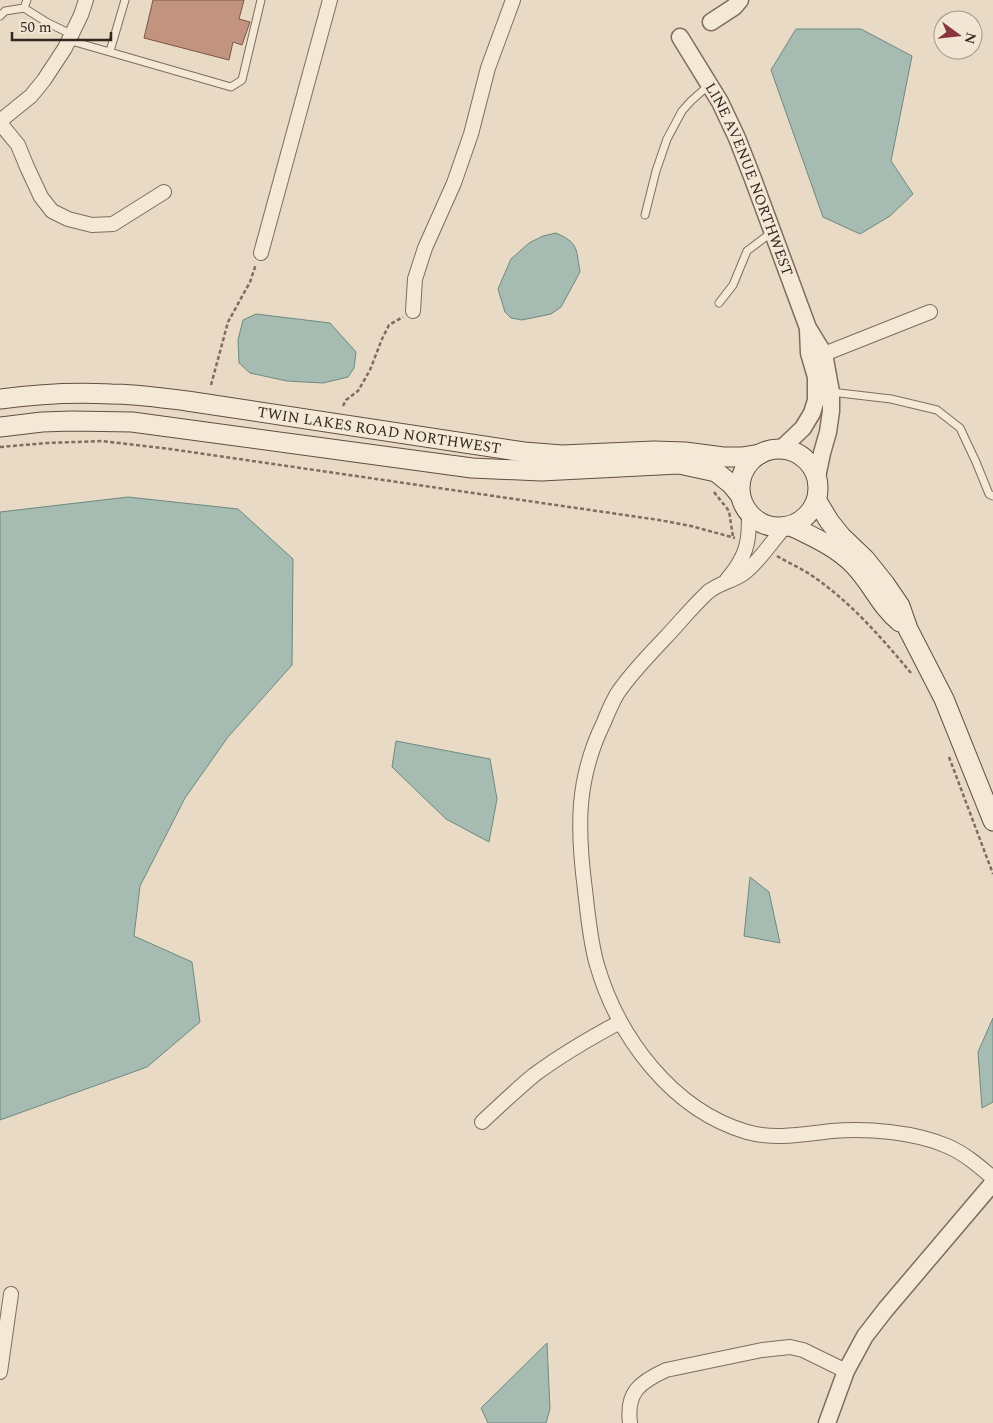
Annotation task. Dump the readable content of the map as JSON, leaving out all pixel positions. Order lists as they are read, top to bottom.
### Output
{
  "streets": {
    "main road": ["TWIN LAKES ROAD NORTHWEST"],
    "street": ["LINE AVENUE NORTHWEST"]
  },
  "crossings": [
    ["LINE AVENUE NORTHWEST", "TWIN LAKES ROAD NORTHWEST"]
  ],
  "scale_bar": "50 m",
  "north": "right"
}
